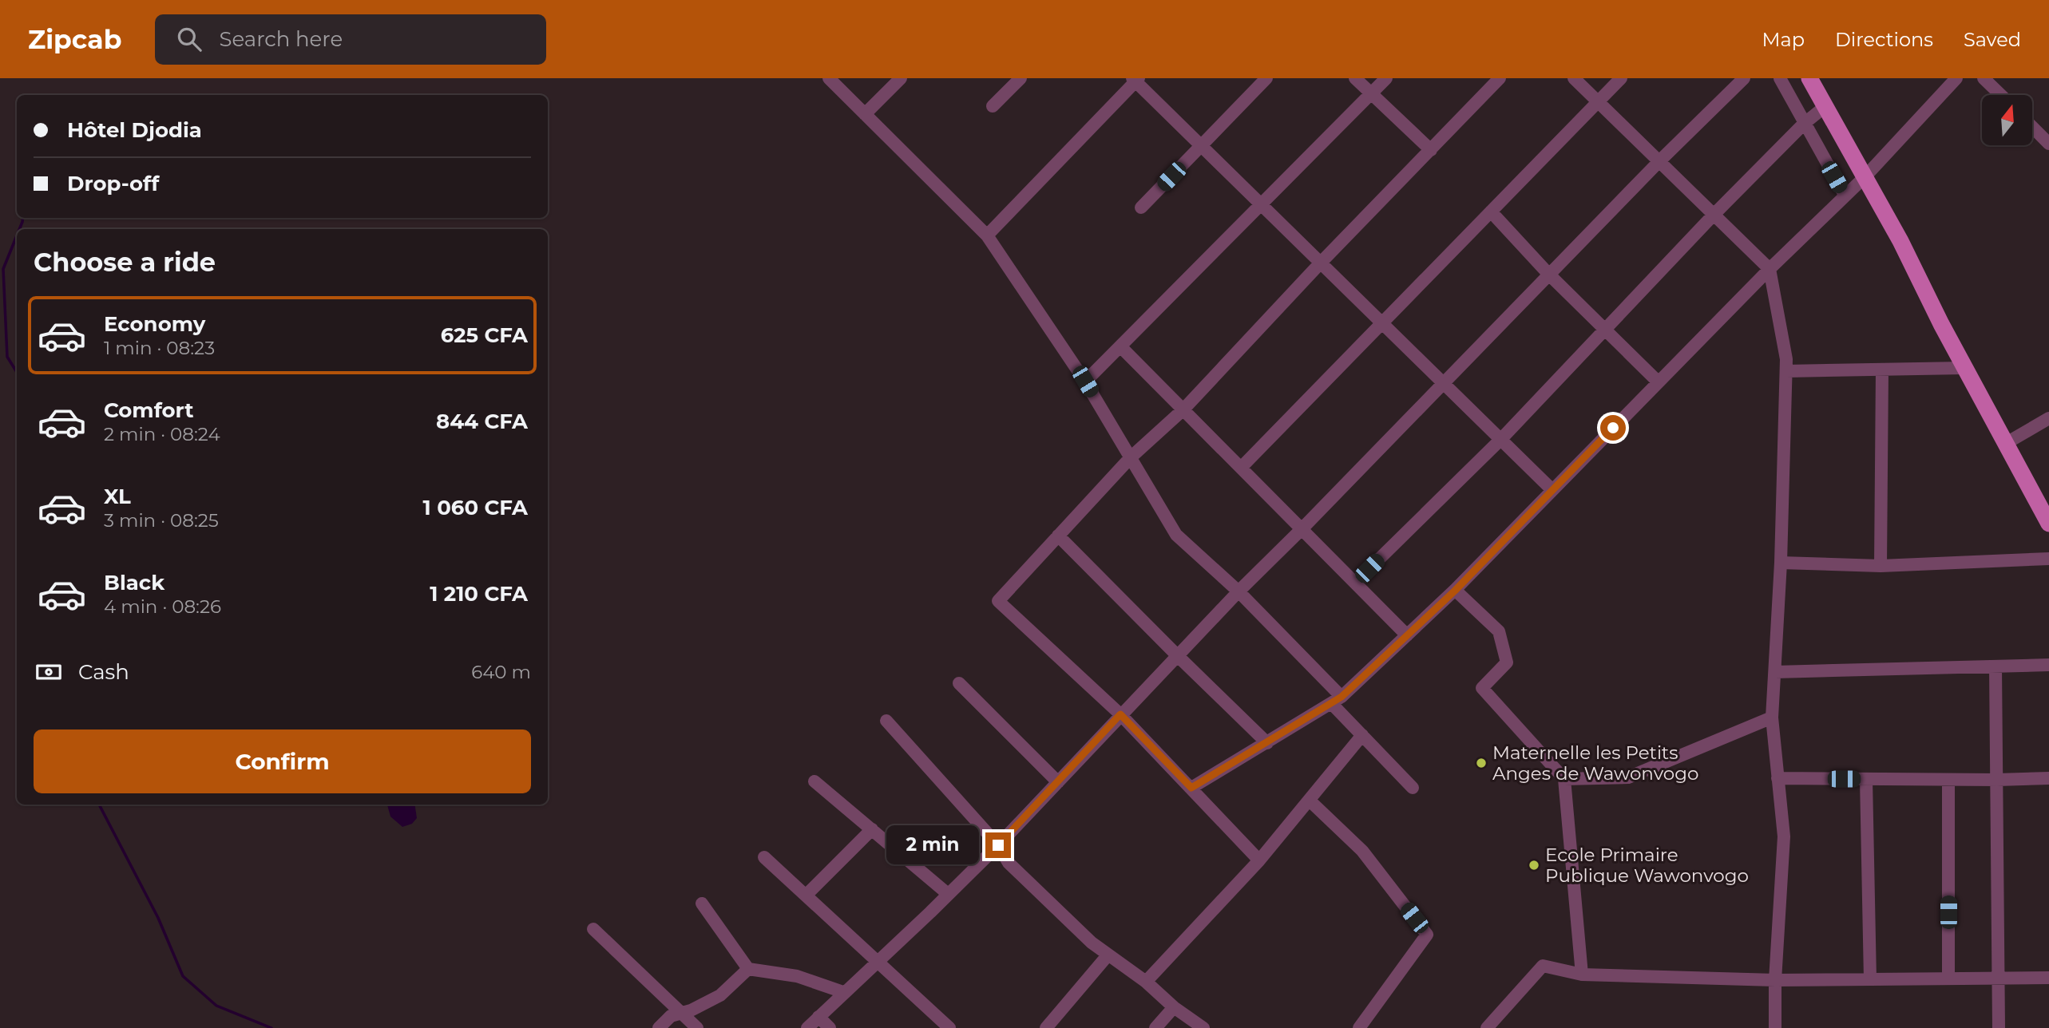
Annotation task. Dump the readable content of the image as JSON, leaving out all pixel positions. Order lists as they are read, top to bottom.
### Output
{
  "places": ["Maternelle les Petits Anges de Wawonvogo", "Ecole Primaire Publique Wawonvogo"],
  "north": "top",
  "page": {
    "header": "Zipcab",
    "search": "Search here",
    "nav": ["Map", "Directions", "Saved"],
    "banner": ["Hôtel Djodia", "Drop-off"],
    "heading": "Choose a ride",
    "list": [
      {
        "name": "Economy",
        "note": "1 min · 08:23",
        "value": "625 CFA"
      },
      {
        "name": "Comfort",
        "note": "2 min · 08:24",
        "value": "844 CFA"
      },
      {
        "name": "XL",
        "note": "3 min · 08:25",
        "value": "1 060 CFA"
      },
      {
        "name": "Black",
        "note": "4 min · 08:26",
        "value": "1 210 CFA"
      }
    ],
    "pay": ["Cash", "640 m"],
    "buttons": "Confirm",
    "bubble": "2 min"
  }
}
